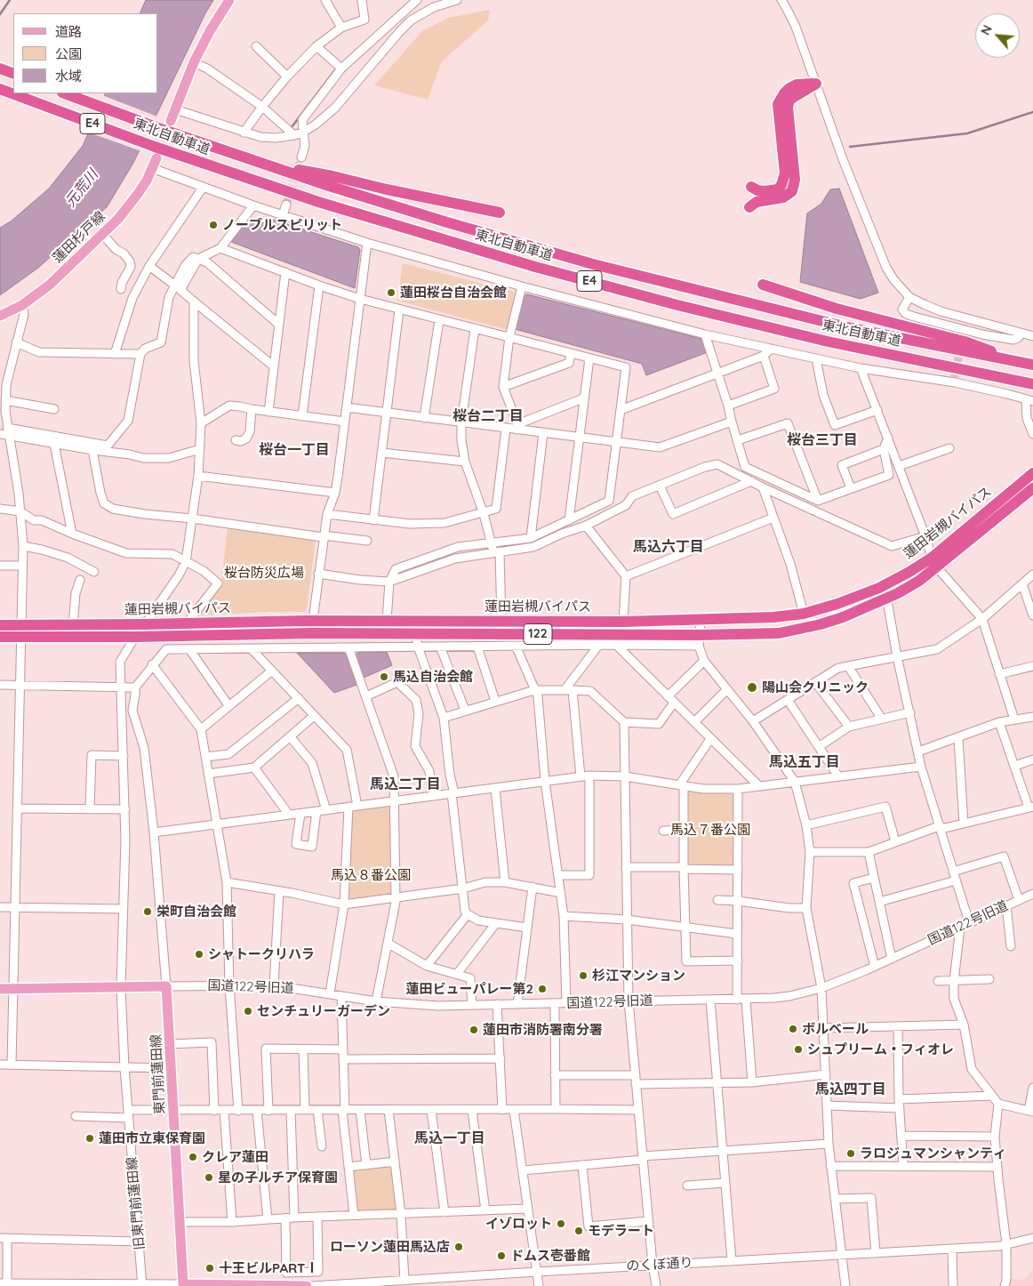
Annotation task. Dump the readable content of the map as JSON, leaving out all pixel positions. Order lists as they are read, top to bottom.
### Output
{
  "streets": {
    "highway": [
      "E4",
      "東北自動車道",
      "蓮田岩槻バイパス",
      "122"
    ],
    "main road": ["蓮田杉戸線", "東門前蓮田線"],
    "street": ["国道122号旧道", "旧東門前蓮田線", "のくぼ通り"]
  },
  "crossings": [
    ["蓮田岩槻バイパス", "旧東門前蓮田線"],
    ["国道122号旧道", "東門前蓮田線"]
  ],
  "districts": [
    "桜台二丁目",
    "桜台三丁目",
    "桜台一丁目",
    "馬込六丁目",
    "馬込五丁目",
    "馬込二丁目",
    "馬込四丁目",
    "馬込一丁目"
  ],
  "water": ["元荒川"],
  "parks": ["桜台防災広場", "馬込７番公園", "馬込８番公園"],
  "places": [
    "ノーブルスピリット",
    "蓮田桜台自治会館",
    "馬込自治会館",
    "陽山会クリニック",
    "栄町自治会館",
    "シャトークリハラ",
    "杉江マンション",
    "蓮田ビューパレー第2",
    "センチュリーガーデン",
    "ボルベール",
    "蓮田市消防署南分署",
    "シュプリーム・フィオレ",
    "蓮田市立東保育園",
    "ラロジュマンシャンティ",
    "クレア蓮田",
    "星の子ルチア保育園",
    "イゾロット",
    "モデラート",
    "ローソン蓮田馬込店",
    "ドムス壱番館",
    "十王ビルPARTⅠ"
  ],
  "legend": ["道路", "公園", "水域"],
  "north": "top left"
}
